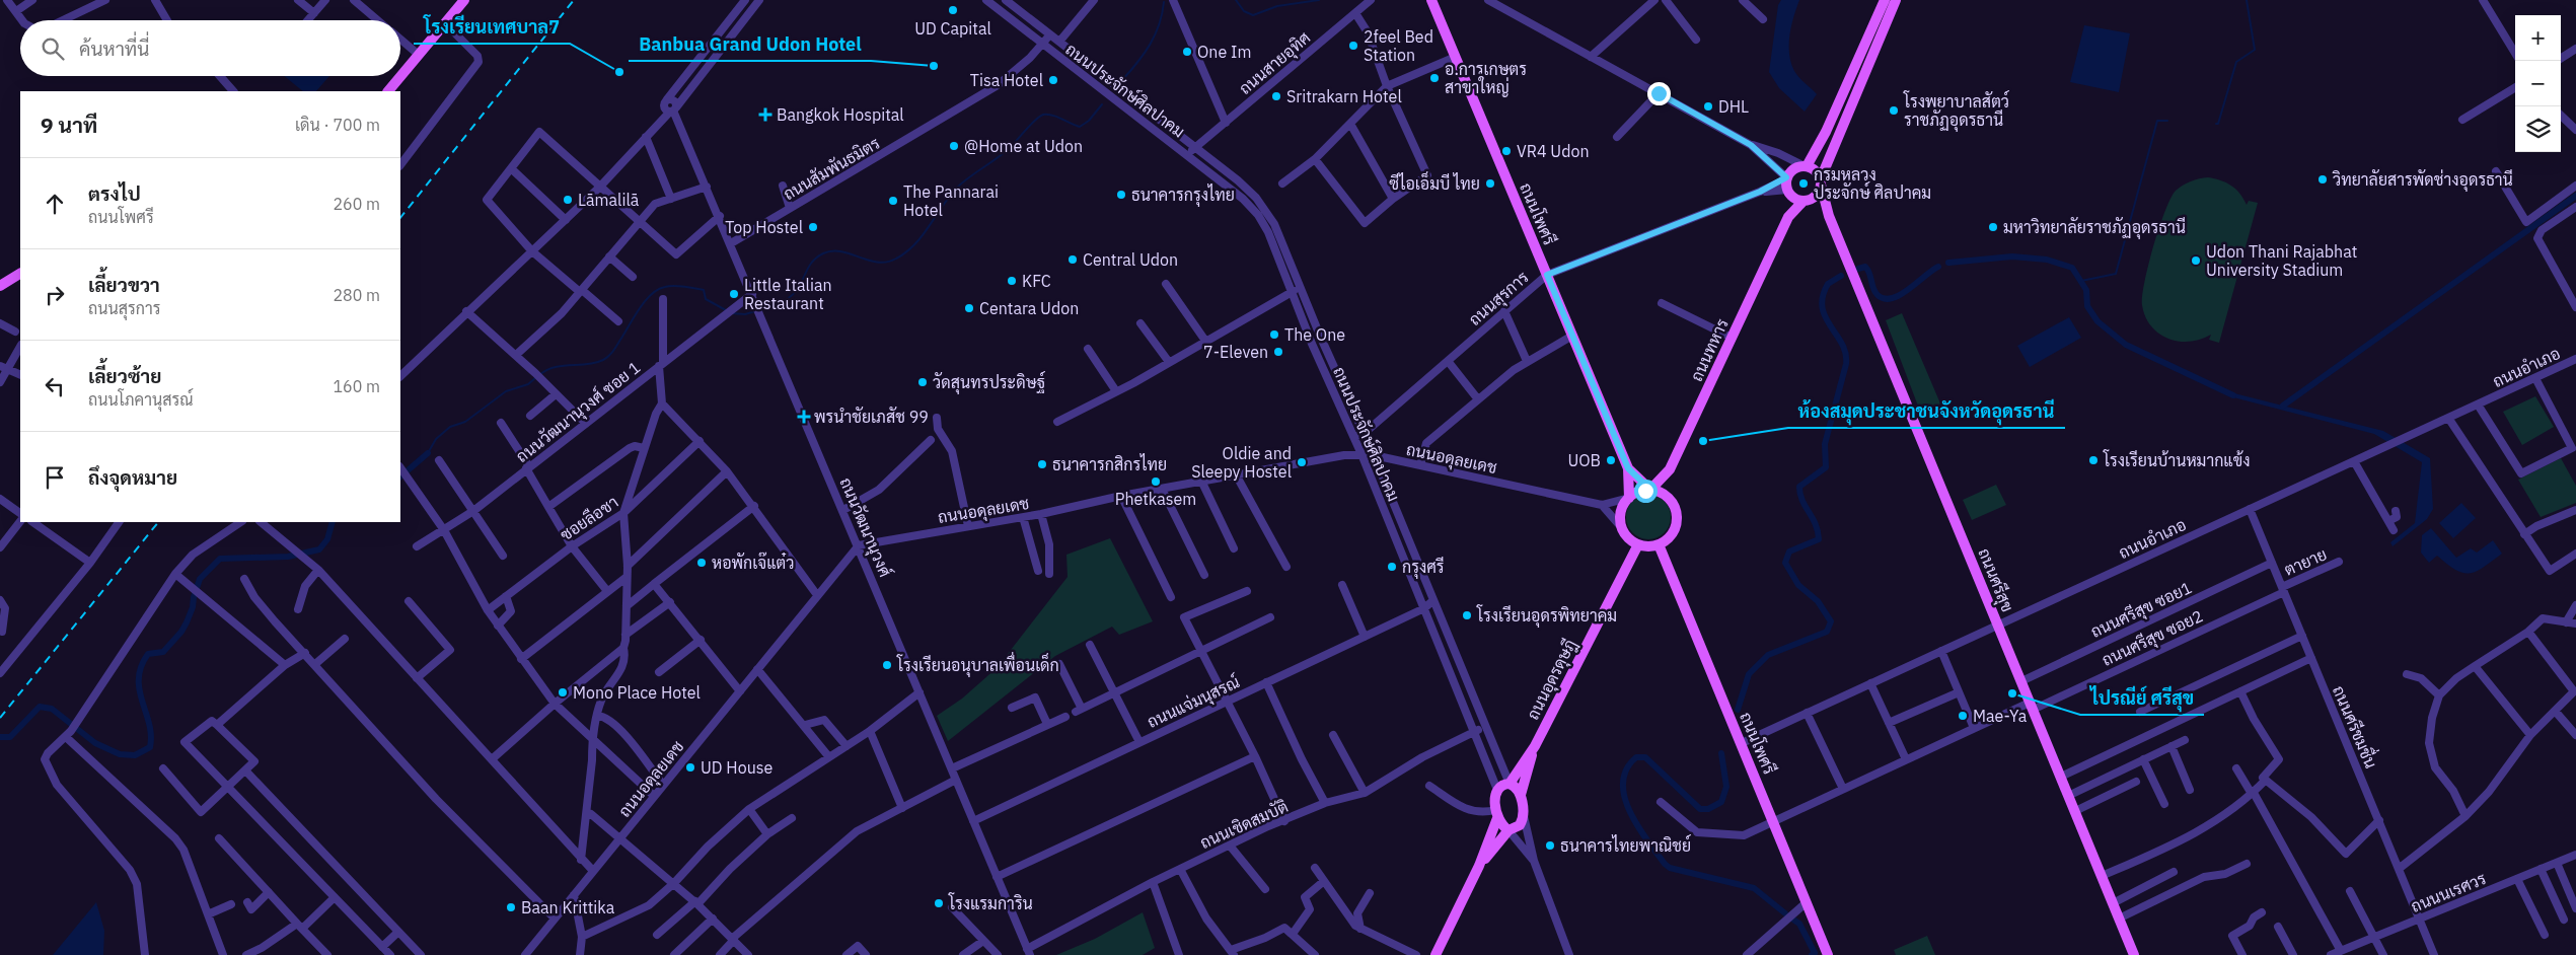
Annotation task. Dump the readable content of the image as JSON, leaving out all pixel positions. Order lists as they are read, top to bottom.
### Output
{
  "streets": {
    "main road": [
      "ถนนโพศรี",
      "ถนนทหาร",
      "ถนนศรีสุข",
      "ถนนอุดรดุษฎี"
    ],
    "street": [
      "ถนนสายอุทิศ",
      "ถนนประจักษ์ศิลปาคม",
      "ถนนสัมพันธมิตร",
      "ถนนสุรการ",
      "ถนนอำเภอ",
      "ถนนวัฒนานุวงศ์ ซอย 1",
      "ถนนอดุลยเดช",
      "ซอยลือชา",
      "ถนนวัฒนานุวงศ์",
      "ตายาย",
      "ถนนศรีสุข ซอย1",
      "ถนนศรีสุข ซอย2",
      "ถนนแจ่มนุสรณ์",
      "ถนนศรีชมชื่น",
      "ถนนเชิดสมบัติ",
      "ถนนนเรศวร"
    ]
  },
  "crossings": [
    ["ถนนสายอุทิศ", "ถนนประจักษ์ศิลปาคม"],
    ["ถนนประจักษ์ศิลปาคม", "ถนนสัมพันธมิตร"],
    ["ถนนประจักษ์ศิลปาคม", "ถนนสุรการ"],
    ["ถนนประจักษ์ศิลปาคม", "ถนนอดุลยเดช"],
    ["ถนนประจักษ์ศิลปาคม", "ถนนอุดรดุษฎี"],
    ["ถนนประจักษ์ศิลปาคม", "ถนนแจ่มนุสรณ์"],
    ["ถนนประจักษ์ศิลปาคม", "ถนนเชิดสมบัติ"],
    ["ถนนสัมพันธมิตร", "ถนนวัฒนานุวงศ์"],
    ["ถนนโพศรี", "ถนนสุรการ"],
    ["ถนนโพศรี", "ถนนทหาร"],
    ["ถนนโพศรี", "ถนนอำเภอ"],
    ["ถนนโพศรี", "ถนนอดุลยเดช"],
    ["ถนนโพศรี", "ถนนศรีสุข ซอย2"],
    ["ถนนโพศรี", "ถนนอุดรดุษฎี"],
    ["ถนนสุรการ", "ถนนทหาร"],
    ["ถนนสุรการ", "ถนนศรีสุข"],
    ["ถนนทหาร", "ถนนอดุลยเดช"],
    ["ถนนทหาร", "ถนนศรีสุข"],
    ["ถนนทหาร", "ถนนอุดรดุษฎี"],
    ["ถนนอำเภอ", "ถนนศรีสุข"],
    ["ถนนอำเภอ", "ถนนศรีชมชื่น"],
    ["ถนนวัฒนานุวงศ์ ซอย 1", "ถนนวัฒนานุวงศ์"],
    ["ถนนอดุลยเดช", "ถนนวัฒนานุวงศ์"],
    ["ถนนอดุลยเดช", "ถนนอุดรดุษฎี"],
    ["ถนนวัฒนานุวงศ์", "ถนนแจ่มนุสรณ์"],
    ["ถนนวัฒนานุวงศ์", "ถนนเชิดสมบัติ"],
    ["ตายาย", "ถนนศรีสุข ซอย2"],
    ["ตายาย", "ถนนศรีชมชื่น"],
    ["ถนนศรีสุข", "ถนนศรีสุข ซอย1"],
    ["ถนนศรีสุข", "ถนนศรีสุข ซอย2"],
    ["ถนนศรีสุข ซอย1", "ถนนศรีชมชื่น"],
    ["ถนนศรีสุข ซอย2", "ถนนศรีชมชื่น"],
    ["ถนนศรีชมชื่น", "ถนนนเรศวร"]
  ],
  "places": {
    "other": [
      "UD Capital",
      "2feel Bed Station",
      "One Im",
      "Banbua Grand Udon Hotel",
      "โรงเรียนเทศบาล7",
      "อ.การเกษตร สาขาใหญ่",
      "Tisa Hotel",
      "Sritrakarn Hotel",
      "DHL",
      "โรงพยาบาลสัตว์ ราชภัฏอุดรธานี",
      "@Home at Udon",
      "VR4 Udon",
      "วิทยาลัยสารพัดช่างอุดรธานี",
      "ซีไอเอ็มบี ไทย",
      "กรมหลวง ประจักษ์ ศิลปาคม",
      "ธนาคารกรุงไทย",
      "Lāmalilā",
      "The Pannarai Hotel",
      "Top Hostel",
      "มหาวิทยาลัยราชภัฏอุดรธานี",
      "Central Udon",
      "Udon Thani Rajabhat University Stadium",
      "KFC",
      "Little Italian Restaurant",
      "Centara Udon",
      "The One",
      "7-Eleven",
      "วัดสุนทรประดิษฐ์",
      "ห้องสมุดประชาชนจังหวัดอุดรธานี",
      "UOB",
      "โรงเรียนบ้านหมากแข้ง",
      "Oldie and Sleepy Hostel",
      "ธนาคารกสิกรไทย",
      "Phetkasem",
      "หอพักเจ๊แต๋ว",
      "กรุงศรี",
      "โรงเรียนอุดรพิทยาคม",
      "โรงเรียนอนุบาลเพื่อนเด็ก",
      "Mono Place Hotel",
      "ไปรณีย์ ศรีสุข",
      "Mae-Ya",
      "UD House",
      "ธนาคารไทยพาณิชย์",
      "โรงแรมการิน",
      "Baan Krittika"
    ],
    "health": ["Bangkok Hospital", "พรนำชัยเภสัช 99"]
  },
  "page": {
    "map_buttons": ["+", "−"],
    "search": "ค้นหาที่นี่",
    "heading": ["9 นาที", "เดิน · 700 m"],
    "list": [
      ["ตรงไป", "ถนนโพศรี", "260 m"],
      ["เลี้ยวขวา", "ถนนสุรการ", "280 m"],
      ["เลี้ยวซ้าย", "ถนนโภคานุสรณ์", "160 m"],
      "ถึงจุดหมาย"
    ]
  }
}
